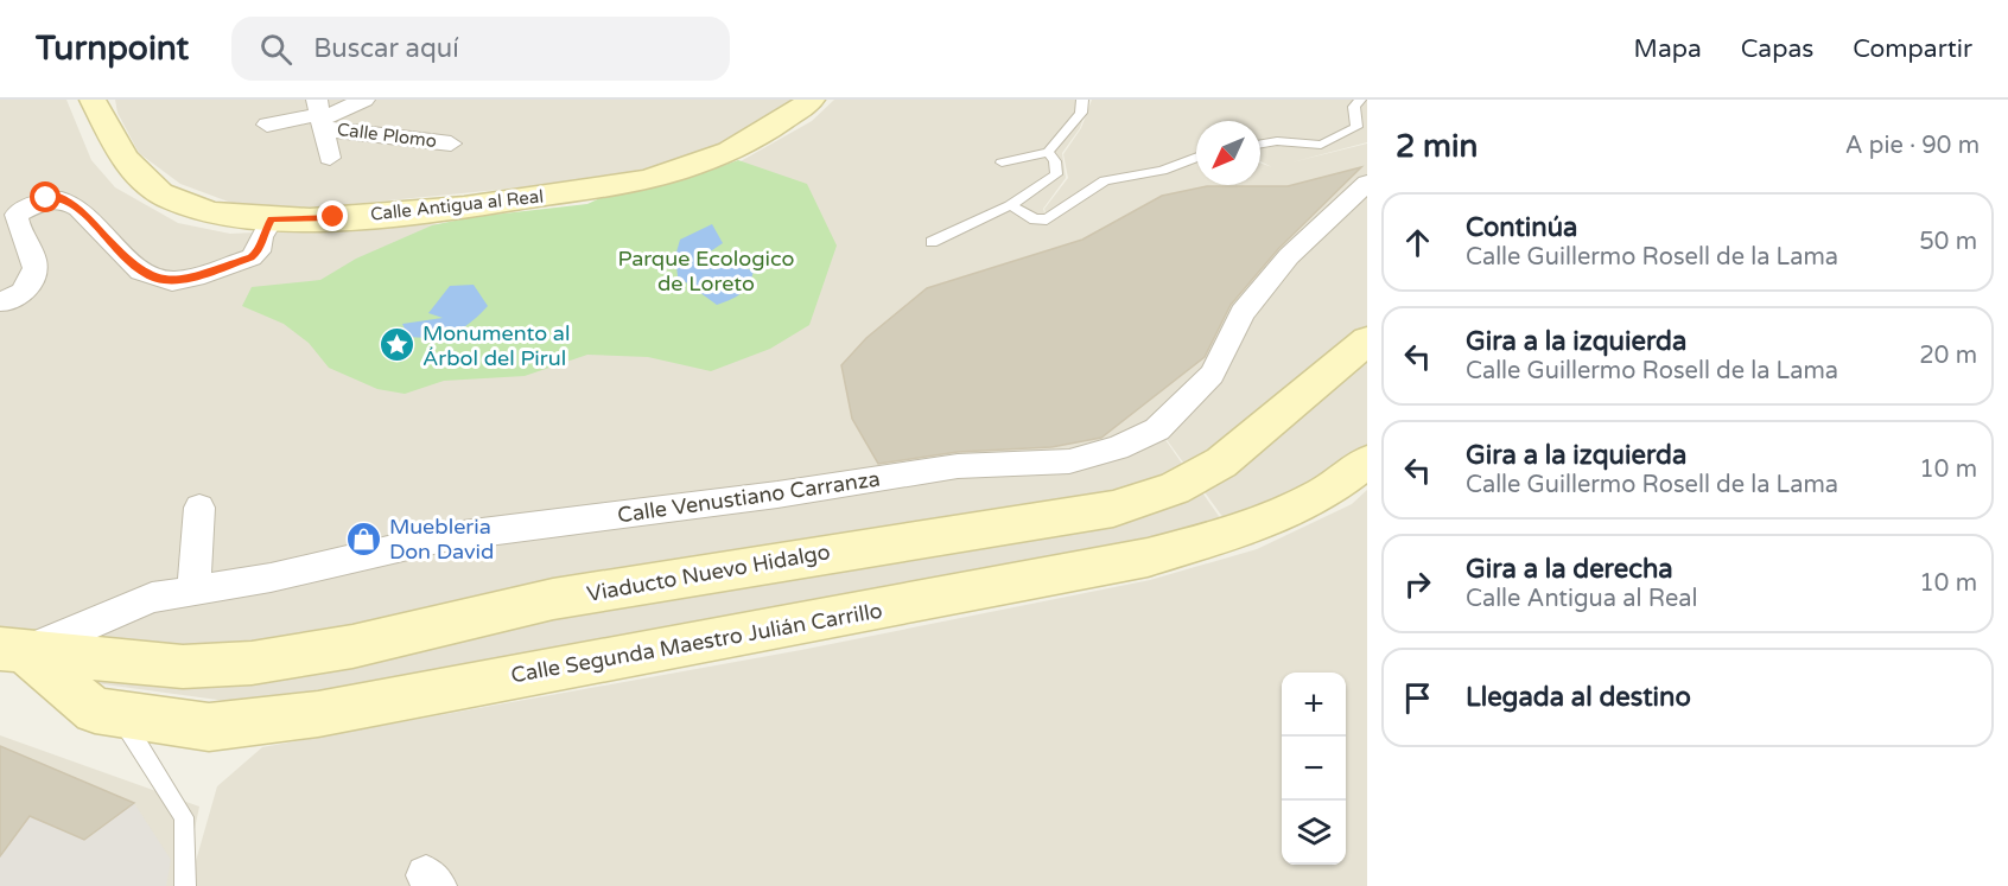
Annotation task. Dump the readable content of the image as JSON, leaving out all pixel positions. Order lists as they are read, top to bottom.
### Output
{
  "streets": {
    "main road": ["Calle Antigua al Real", "Viaducto Nuevo Hidalgo", "Calle Segunda Maestro Julián Carrillo"],
    "street": ["Calle Plomo", "Calle Venustiano Carranza"]
  },
  "crossings": [
    ["Calle Venustiano Carranza", "Viaducto Nuevo Hidalgo"],
    ["Calle Venustiano Carranza", "Calle Segunda Maestro Julián Carrillo"],
    ["Viaducto Nuevo Hidalgo", "Calle Segunda Maestro Julián Carrillo"]
  ],
  "parks": ["Parque Ecologico de Loreto"],
  "places": {
    "place": ["Monumento al Árbol del Pirul"],
    "shop": ["Muebleria Don David"]
  },
  "north": "bottom left",
  "page": {
    "header": "Turnpoint",
    "search": "Buscar aquí",
    "nav": ["Mapa", "Capas", "Compartir"],
    "heading": ["2 min", "A pie · 90 m"],
    "list": [
      ["Continúa", "Calle Guillermo Rosell de la Lama", "50 m"],
      ["Gira a la izquierda", "Calle Guillermo Rosell de la Lama", "20 m"],
      ["Gira a la izquierda", "Calle Guillermo Rosell de la Lama", "10 m"],
      ["Gira a la derecha", "Calle Antigua al Real", "10 m"],
      "Llegada al destino"
    ],
    "map_buttons": ["+", "−"]
  }
}
